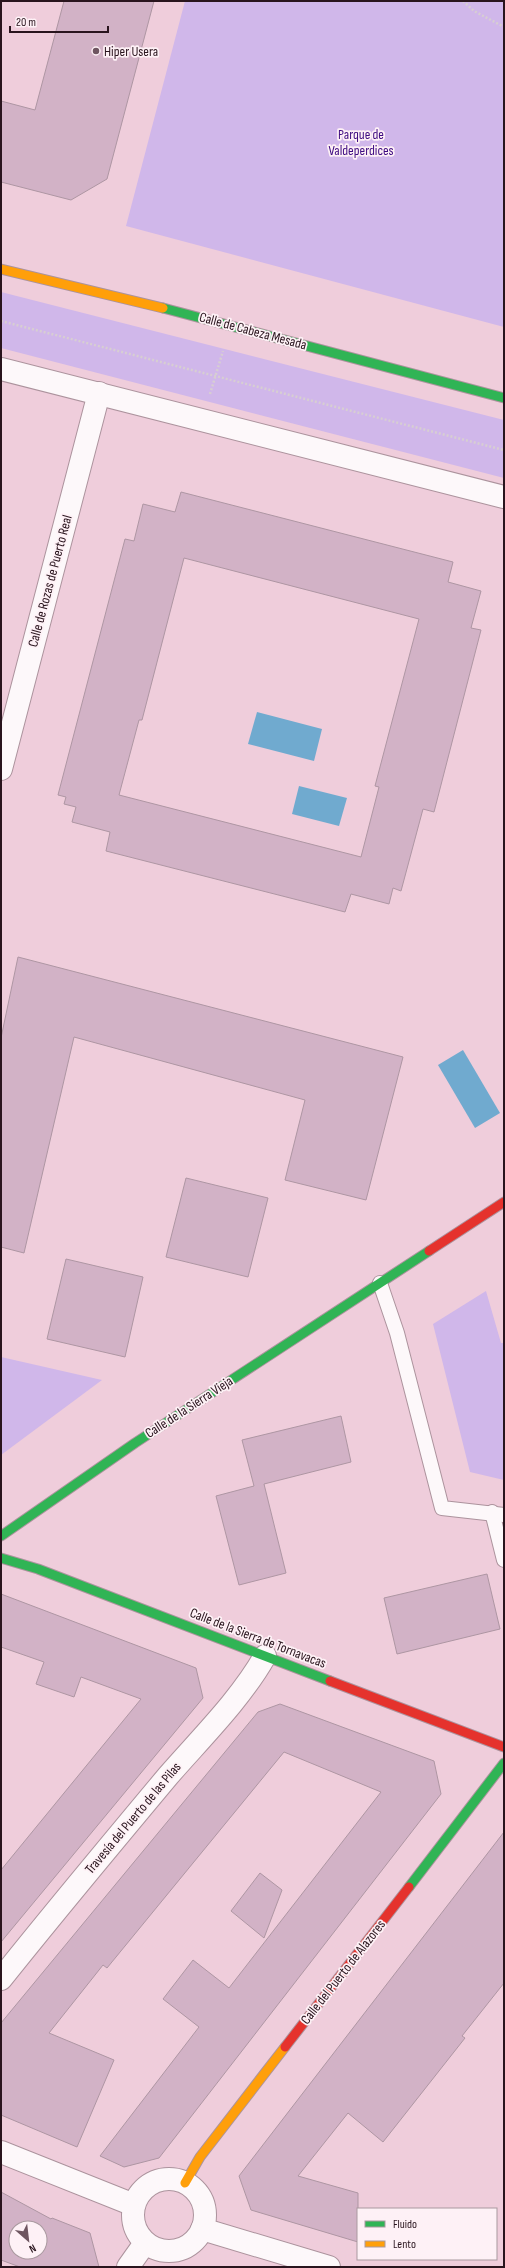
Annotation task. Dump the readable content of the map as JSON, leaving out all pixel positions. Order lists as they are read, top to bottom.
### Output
{
  "streets": {
    "street": [
      "Calle de Cabeza Mesada",
      "Calle de Rozas de Puerto Real",
      "Calle de la Sierra Vieja",
      "Calle de la Sierra de Tornavacas",
      "Travesía del Puerto de las Pilas",
      "Calle del Puerto de Alazores"
    ]
  },
  "crossings": [
    ["Calle de la Sierra de Tornavacas", "Travesía del Puerto de las Pilas"]
  ],
  "parks": ["Parque de Valdeperdices"],
  "places": ["Hiper Usera"],
  "legend": ["Fluido", "Lento"],
  "scale_bar": "20 m",
  "north": "bottom right"
}
